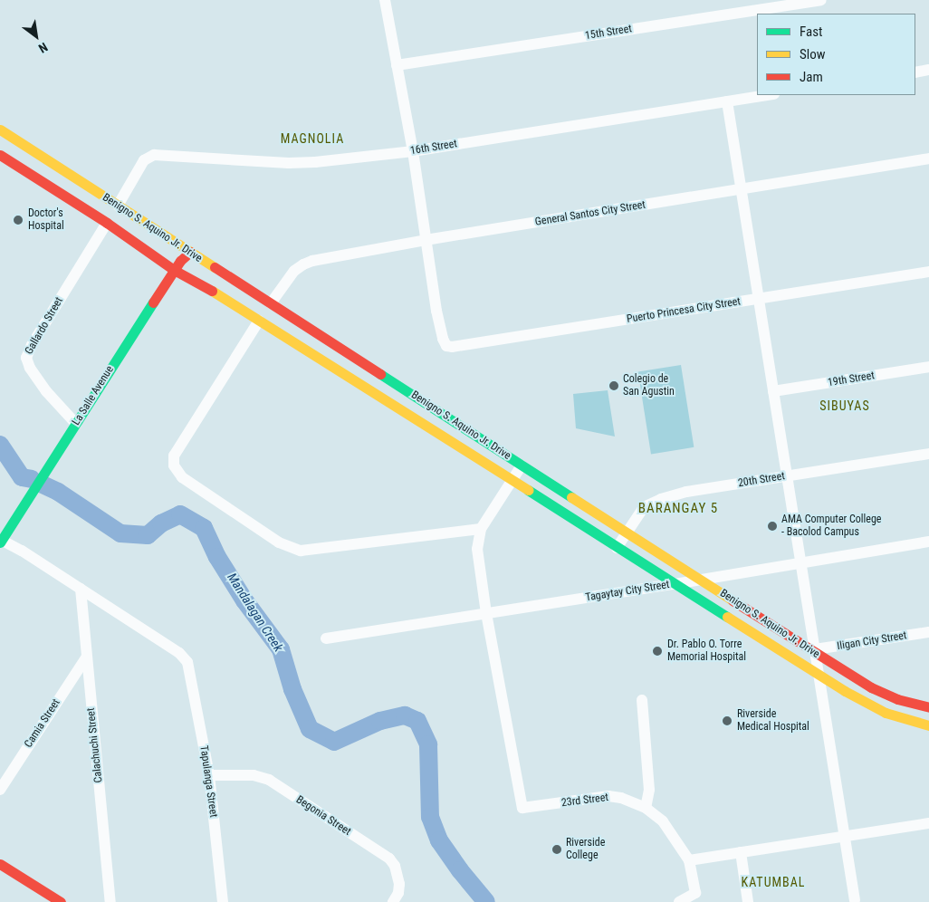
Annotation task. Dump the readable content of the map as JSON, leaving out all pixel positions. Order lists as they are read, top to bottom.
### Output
{
  "streets": {
    "main road": ["Benigno S. Aquino Jr. Drive", "La Salle Avenue"],
    "street": [
      "15th Street",
      "16th Street",
      "General Santos City Street",
      "Puerto Princesa City Street",
      "Gallardo Street",
      "19th Street",
      "20th Street",
      "Tagaytay City Street",
      "Iligan City Street",
      "Camia Street",
      "Calachuchi Street",
      "Tapulanga Street",
      "23rd Street",
      "Begonia Street"
    ]
  },
  "crossings": [
    ["16th Street", "Benigno S. Aquino Jr. Drive"],
    ["General Santos City Street", "Benigno S. Aquino Jr. Drive"],
    ["General Santos City Street", "Puerto Princesa City Street"],
    ["Benigno S. Aquino Jr. Drive", "Gallardo Street"],
    ["Benigno S. Aquino Jr. Drive", "La Salle Avenue"],
    ["Benigno S. Aquino Jr. Drive", "20th Street"],
    ["Benigno S. Aquino Jr. Drive", "Tagaytay City Street"],
    ["Benigno S. Aquino Jr. Drive", "Iligan City Street"],
    ["Gallardo Street", "La Salle Avenue"],
    ["Tagaytay City Street", "23rd Street"],
    ["Camia Street", "Calachuchi Street"],
    ["Calachuchi Street", "Tapulanga Street"],
    ["Tapulanga Street", "Begonia Street"]
  ],
  "districts": [
    "MAGNOLIA",
    "SIBUYAS",
    "BARANGAY 5",
    "KATUMBAL"
  ],
  "water": ["Mandalagan Creek"],
  "places": [
    "Doctor's Hospital",
    "Colegio de San Agustin",
    "AMA Computer College - Bacolod Campus",
    "Dr. Pablo O. Torre Memorial Hospital",
    "Riverside Medical Hospital",
    "Riverside College"
  ],
  "legend": ["Fast", "Slow", "Jam"],
  "north": "bottom right"
}
